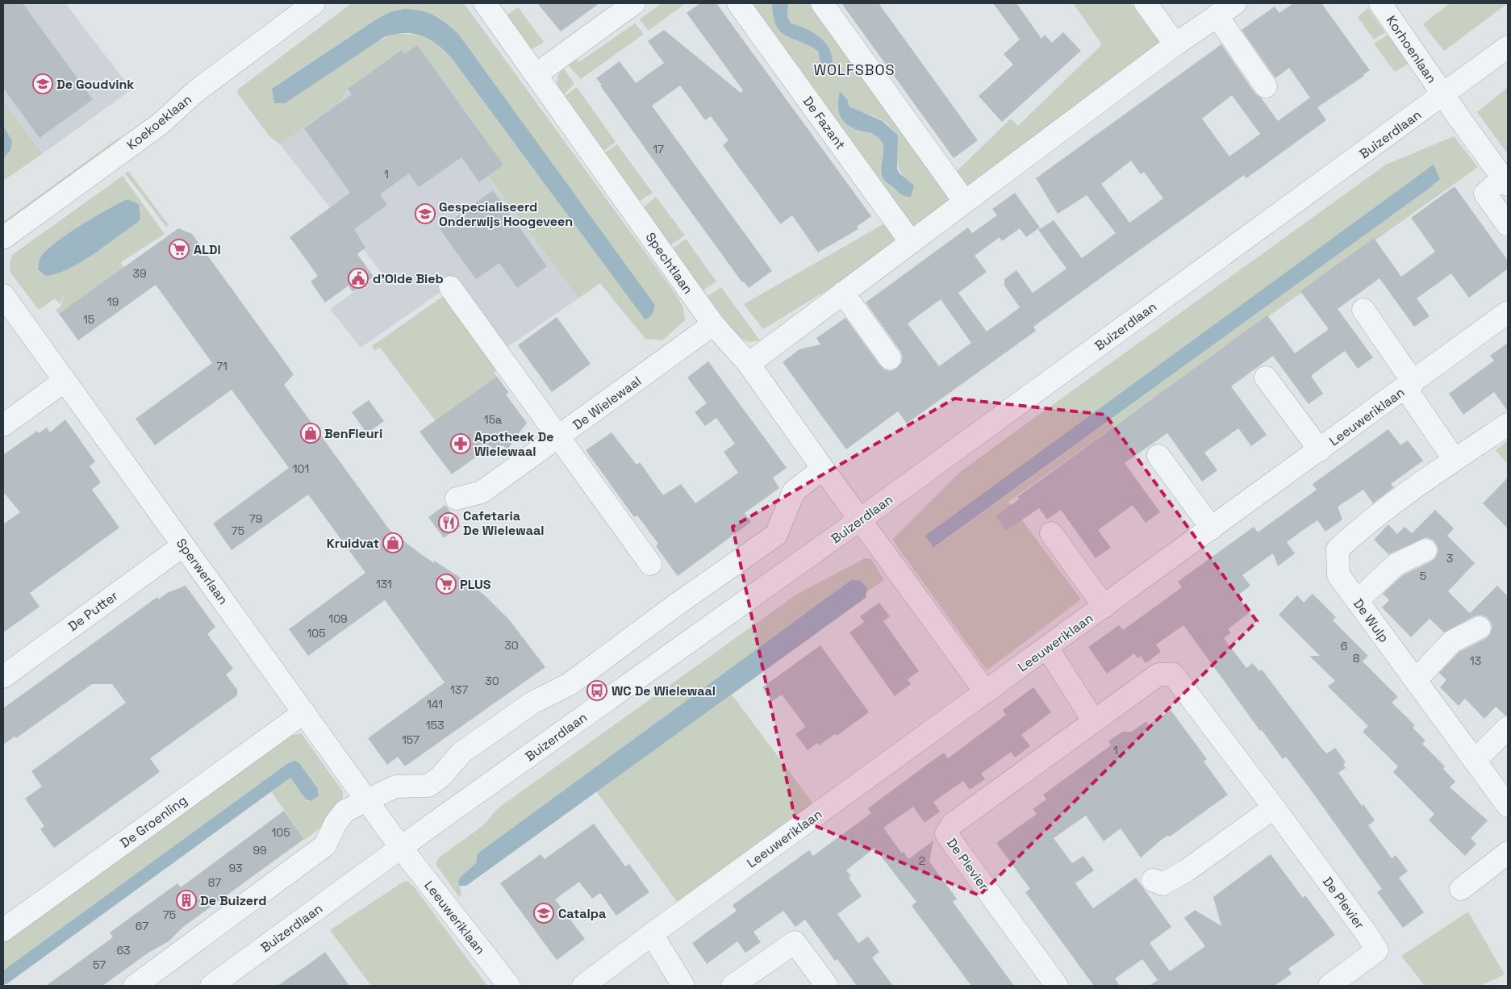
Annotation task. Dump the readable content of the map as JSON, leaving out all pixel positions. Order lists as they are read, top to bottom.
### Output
{
  "streets": {
    "street": [
      "Korhoenlaan",
      "Koekoeklaan",
      "De Fazant",
      "Buizerdlaan",
      "Spechtlaan",
      "De Wielewaal",
      "Leeuweriklaan",
      "Sperwerlaan",
      "De Putter",
      "De Wulp",
      "De Groenling",
      "De Plevier"
    ]
  },
  "crossings": [
    ["Korhoenlaan", "Buizerdlaan"],
    ["Buizerdlaan", "Spechtlaan"],
    ["Buizerdlaan", "Leeuweriklaan"],
    ["Buizerdlaan", "Sperwerlaan"],
    ["Spechtlaan", "De Wielewaal"],
    ["Leeuweriklaan", "Sperwerlaan"],
    ["Sperwerlaan", "De Putter"],
    ["Sperwerlaan", "De Groenling"]
  ],
  "districts": ["WOLFSBOS"],
  "places": {
    "school or university": ["De Goudvink", "Gespecialiseerd Onderwijs Hoogeveen", "Catalpa"],
    "supermarket": ["ALDI", "PLUS"],
    "public building": ["d'Olde Bieb"],
    "shop": ["BenFleuri", "Kruidvat"],
    "pharmacy": ["Apotheek De Wielewaal"],
    "restaurant": ["Cafetaria De Wielewaal"],
    "bus stop": ["WC De Wielewaal"],
    "building": ["De Buizerd"]
  },
  "house_numbers": [
    "17",
    "1",
    "39",
    "19",
    "15",
    "71",
    "15a",
    "101",
    "79",
    "75",
    "3",
    "5",
    "131",
    "109",
    "105",
    "30",
    "6",
    "8",
    "13",
    "30",
    "137",
    "141",
    "153",
    "157",
    "1",
    "105",
    "99",
    "2",
    "93",
    "87",
    "75",
    "67",
    "63",
    "57"
  ]
}
